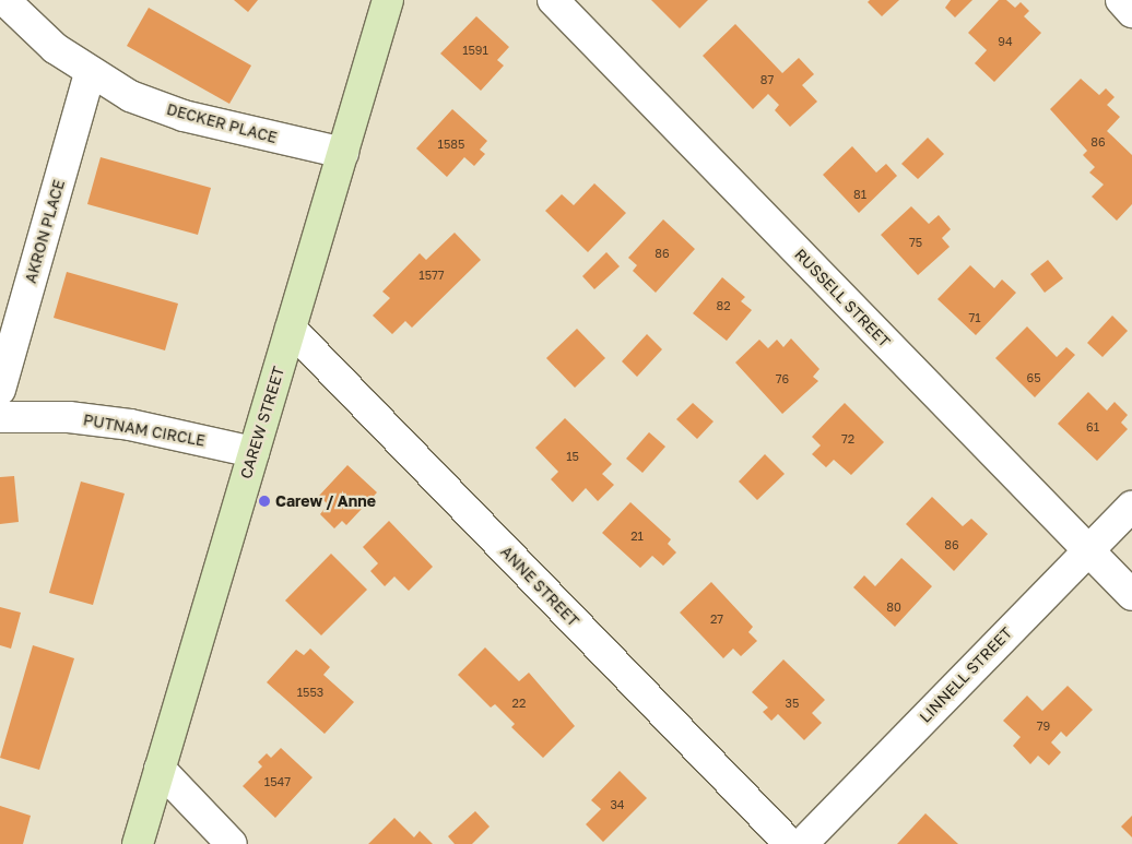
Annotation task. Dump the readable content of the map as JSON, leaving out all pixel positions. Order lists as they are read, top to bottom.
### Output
{
  "streets": {
    "street": [
      "DECKER PLACE",
      "AKRON PLACE",
      "RUSSELL STREET",
      "CAREW STREET",
      "PUTNAM CIRCLE",
      "ANNE STREET",
      "LINNELL STREET"
    ]
  },
  "crossings": [
    ["DECKER PLACE", "AKRON PLACE"],
    ["DECKER PLACE", "CAREW STREET"],
    ["RUSSELL STREET", "LINNELL STREET"],
    ["CAREW STREET", "PUTNAM CIRCLE"],
    ["CAREW STREET", "ANNE STREET"]
  ],
  "places": ["Carew / Anne"],
  "house_numbers": [
    "94",
    "1591",
    "87",
    "86",
    "1585",
    "81",
    "75",
    "86",
    "1577",
    "82",
    "71",
    "65",
    "76",
    "61",
    "72",
    "15",
    "21",
    "86",
    "80",
    "27",
    "1553",
    "22",
    "35",
    "79",
    "1547",
    "34"
  ]
}
